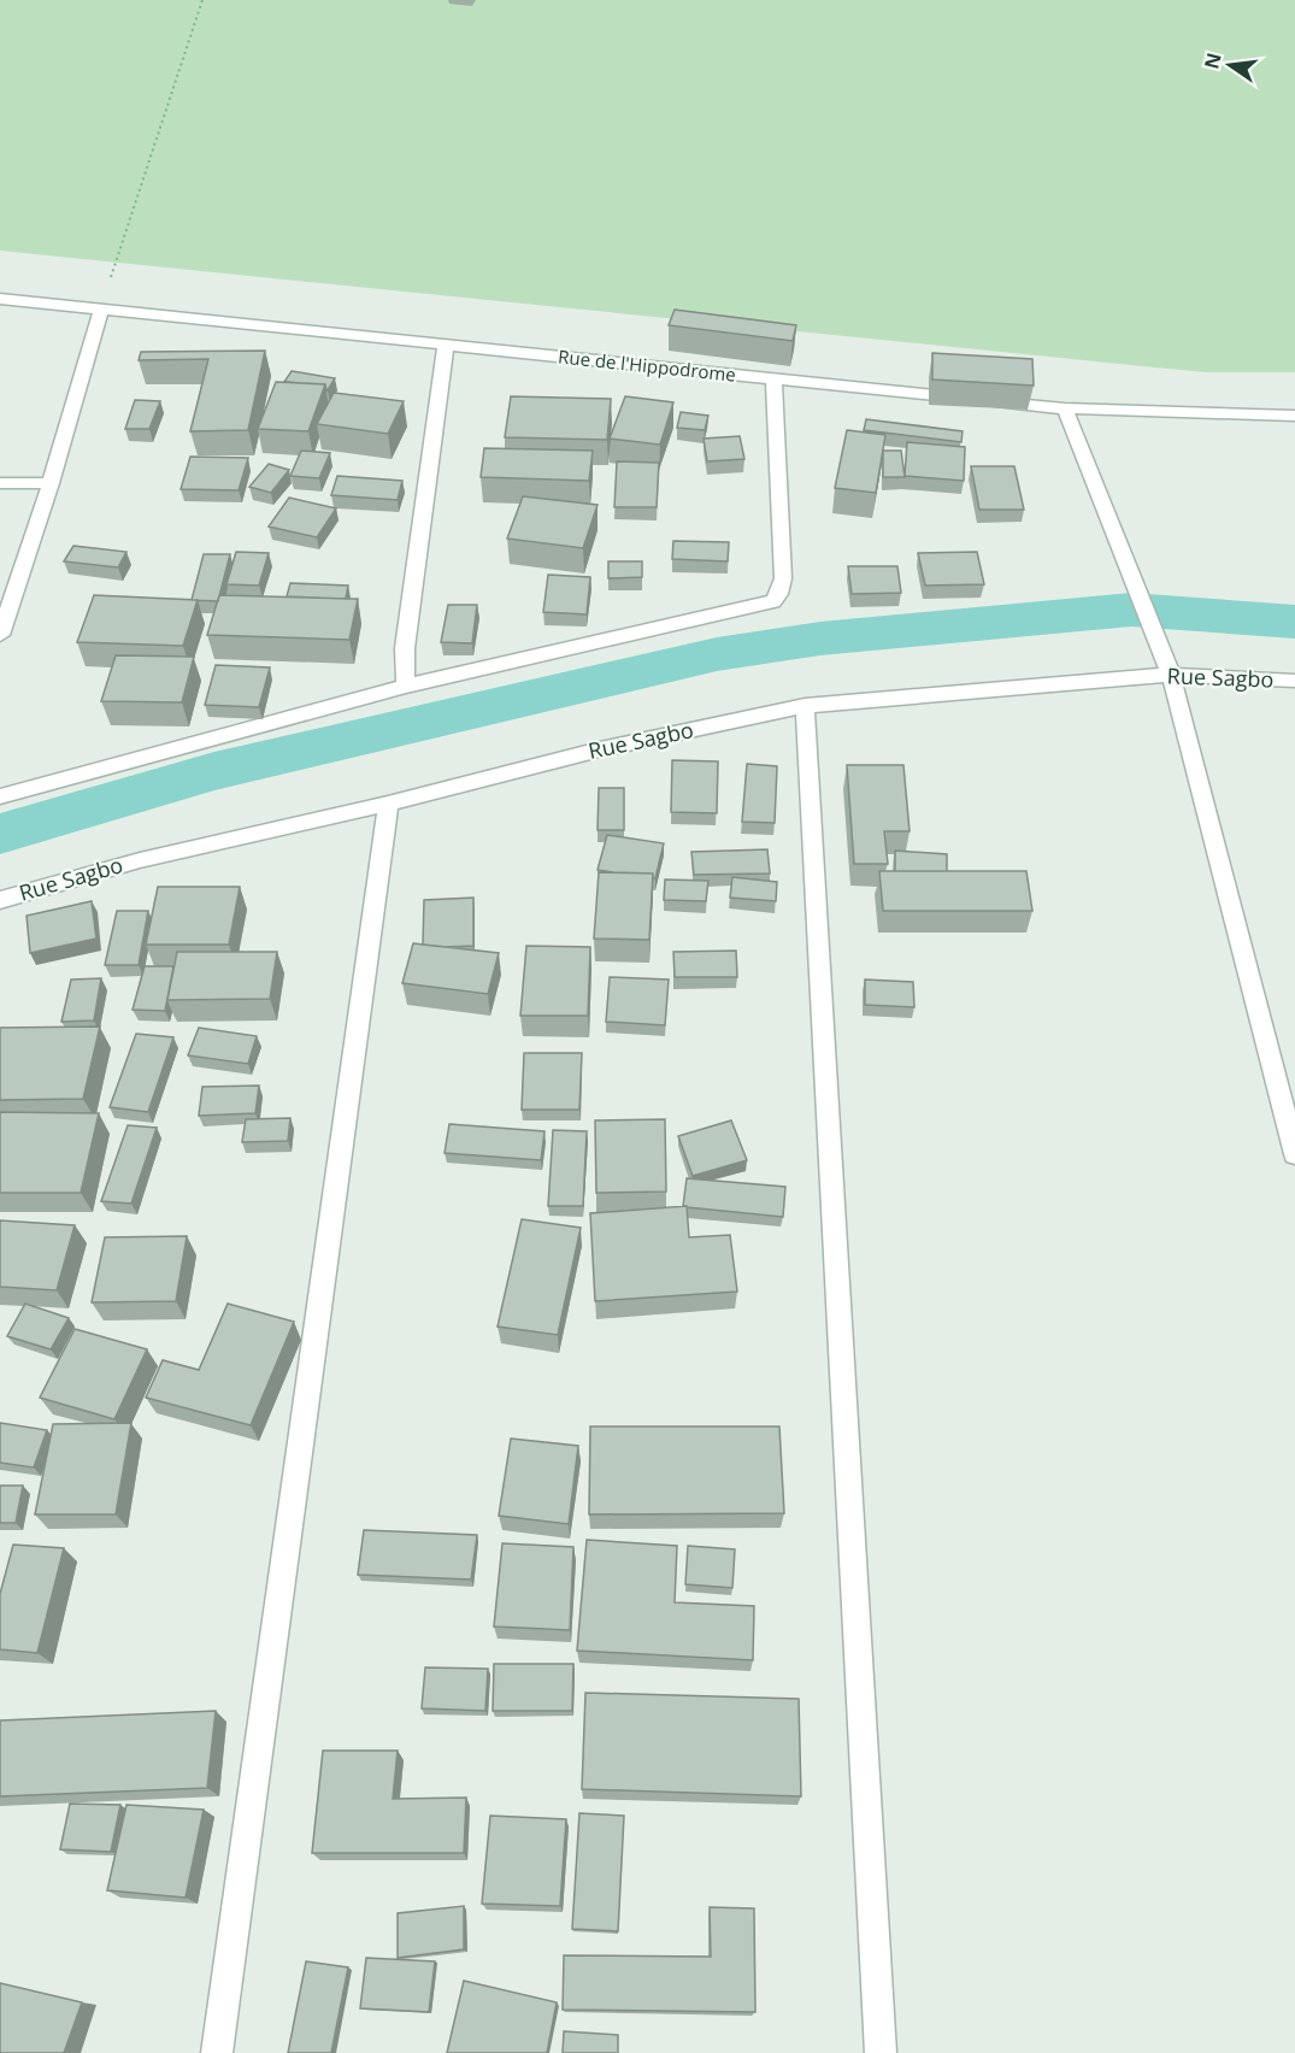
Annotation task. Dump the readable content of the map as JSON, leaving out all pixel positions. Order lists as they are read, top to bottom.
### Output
{
  "streets": {
    "street": ["Rue de l'Hippodrome", "Rue Sagbo"]
  },
  "north": "left"
}
